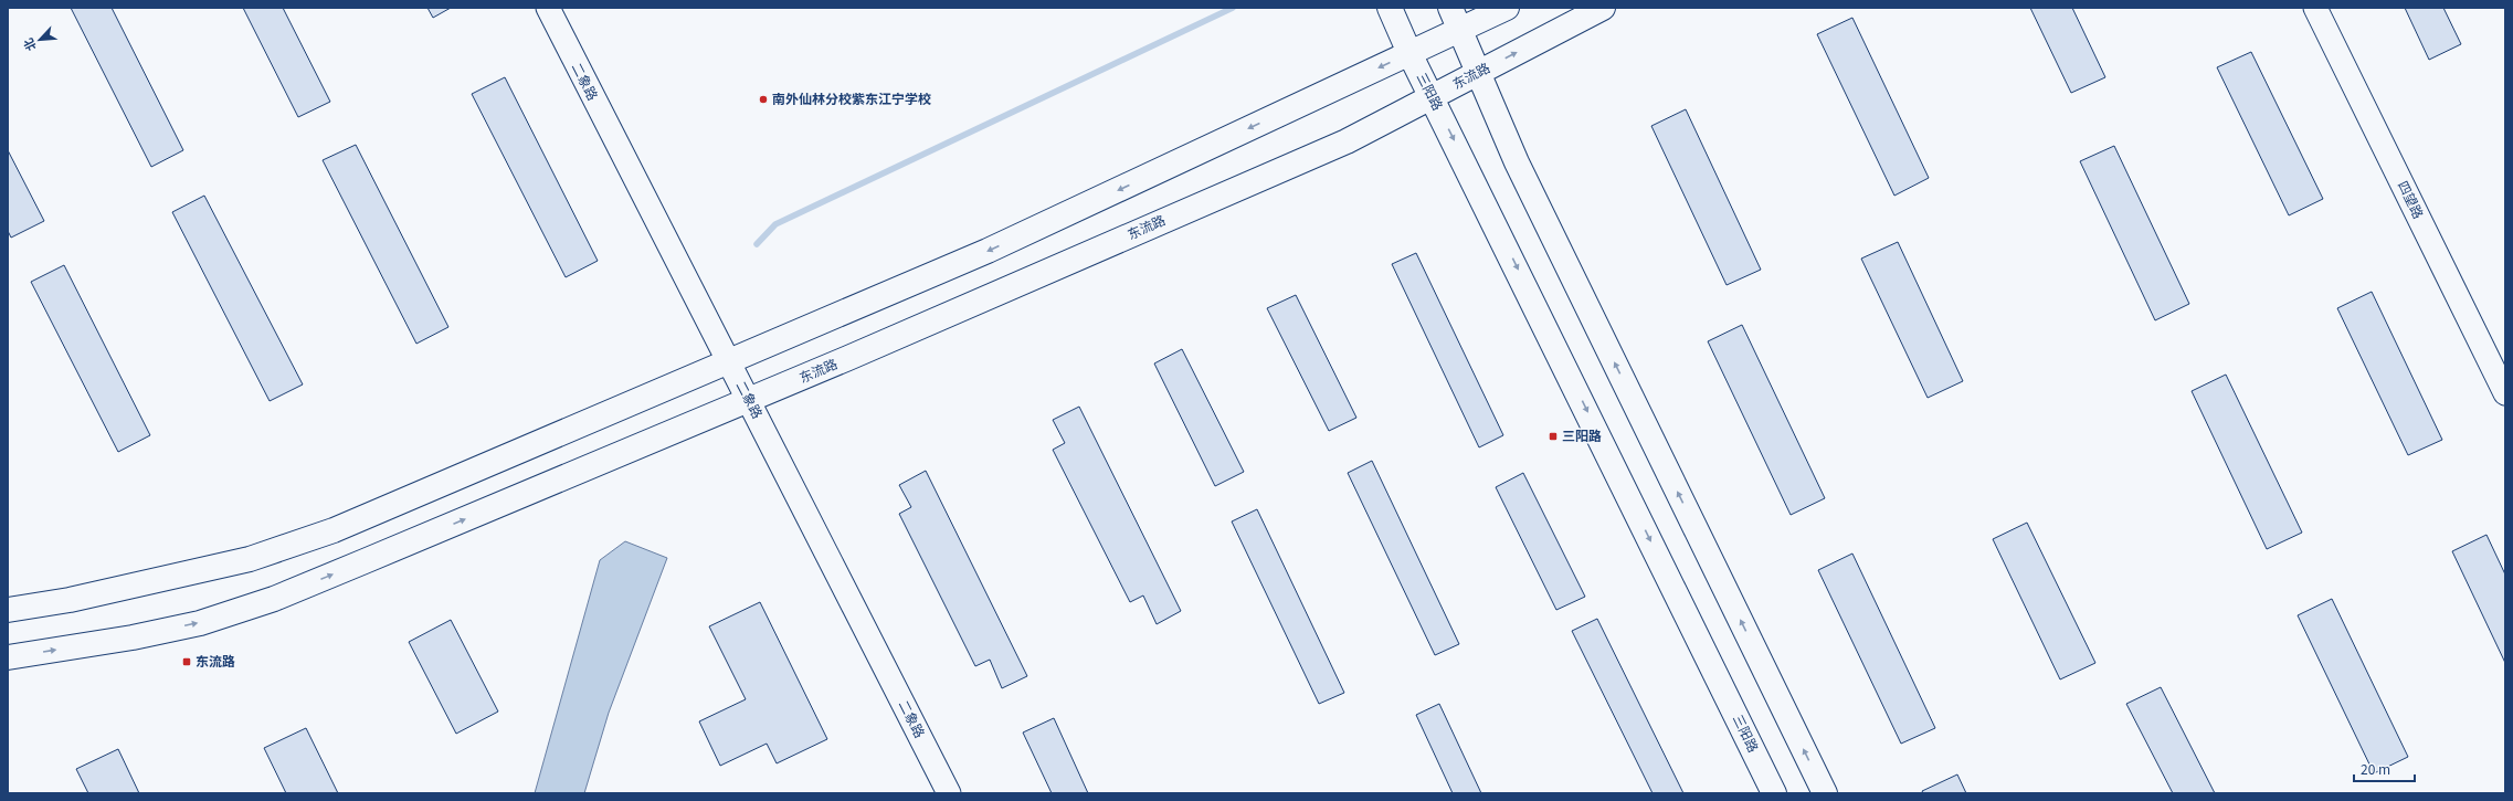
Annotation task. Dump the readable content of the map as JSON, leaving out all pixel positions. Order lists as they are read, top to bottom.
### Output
{
  "streets": {
    "main road": ["东流路", "三阳路"],
    "street": ["二象路", "四望路"]
  },
  "crossings": [
    ["东流路", "二象路"],
    ["东流路", "三阳路"]
  ],
  "places": {
    "other": ["南外仙林分校紫东江宁学校"],
    "transit": ["三阳路", "东流路"]
  },
  "scale_bar": "20 m",
  "north": "bottom left"
}
